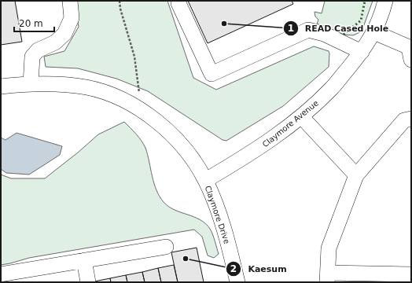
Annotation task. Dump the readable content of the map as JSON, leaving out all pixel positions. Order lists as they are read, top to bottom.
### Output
{
  "streets": {
    "street": ["Claymore Avenue", "Claymore Drive"]
  },
  "crossings": [
    ["Claymore Avenue", "Claymore Drive"]
  ],
  "places": ["READ Cased Hole", "Kaesum"],
  "scale_bar": "20 m"
}
